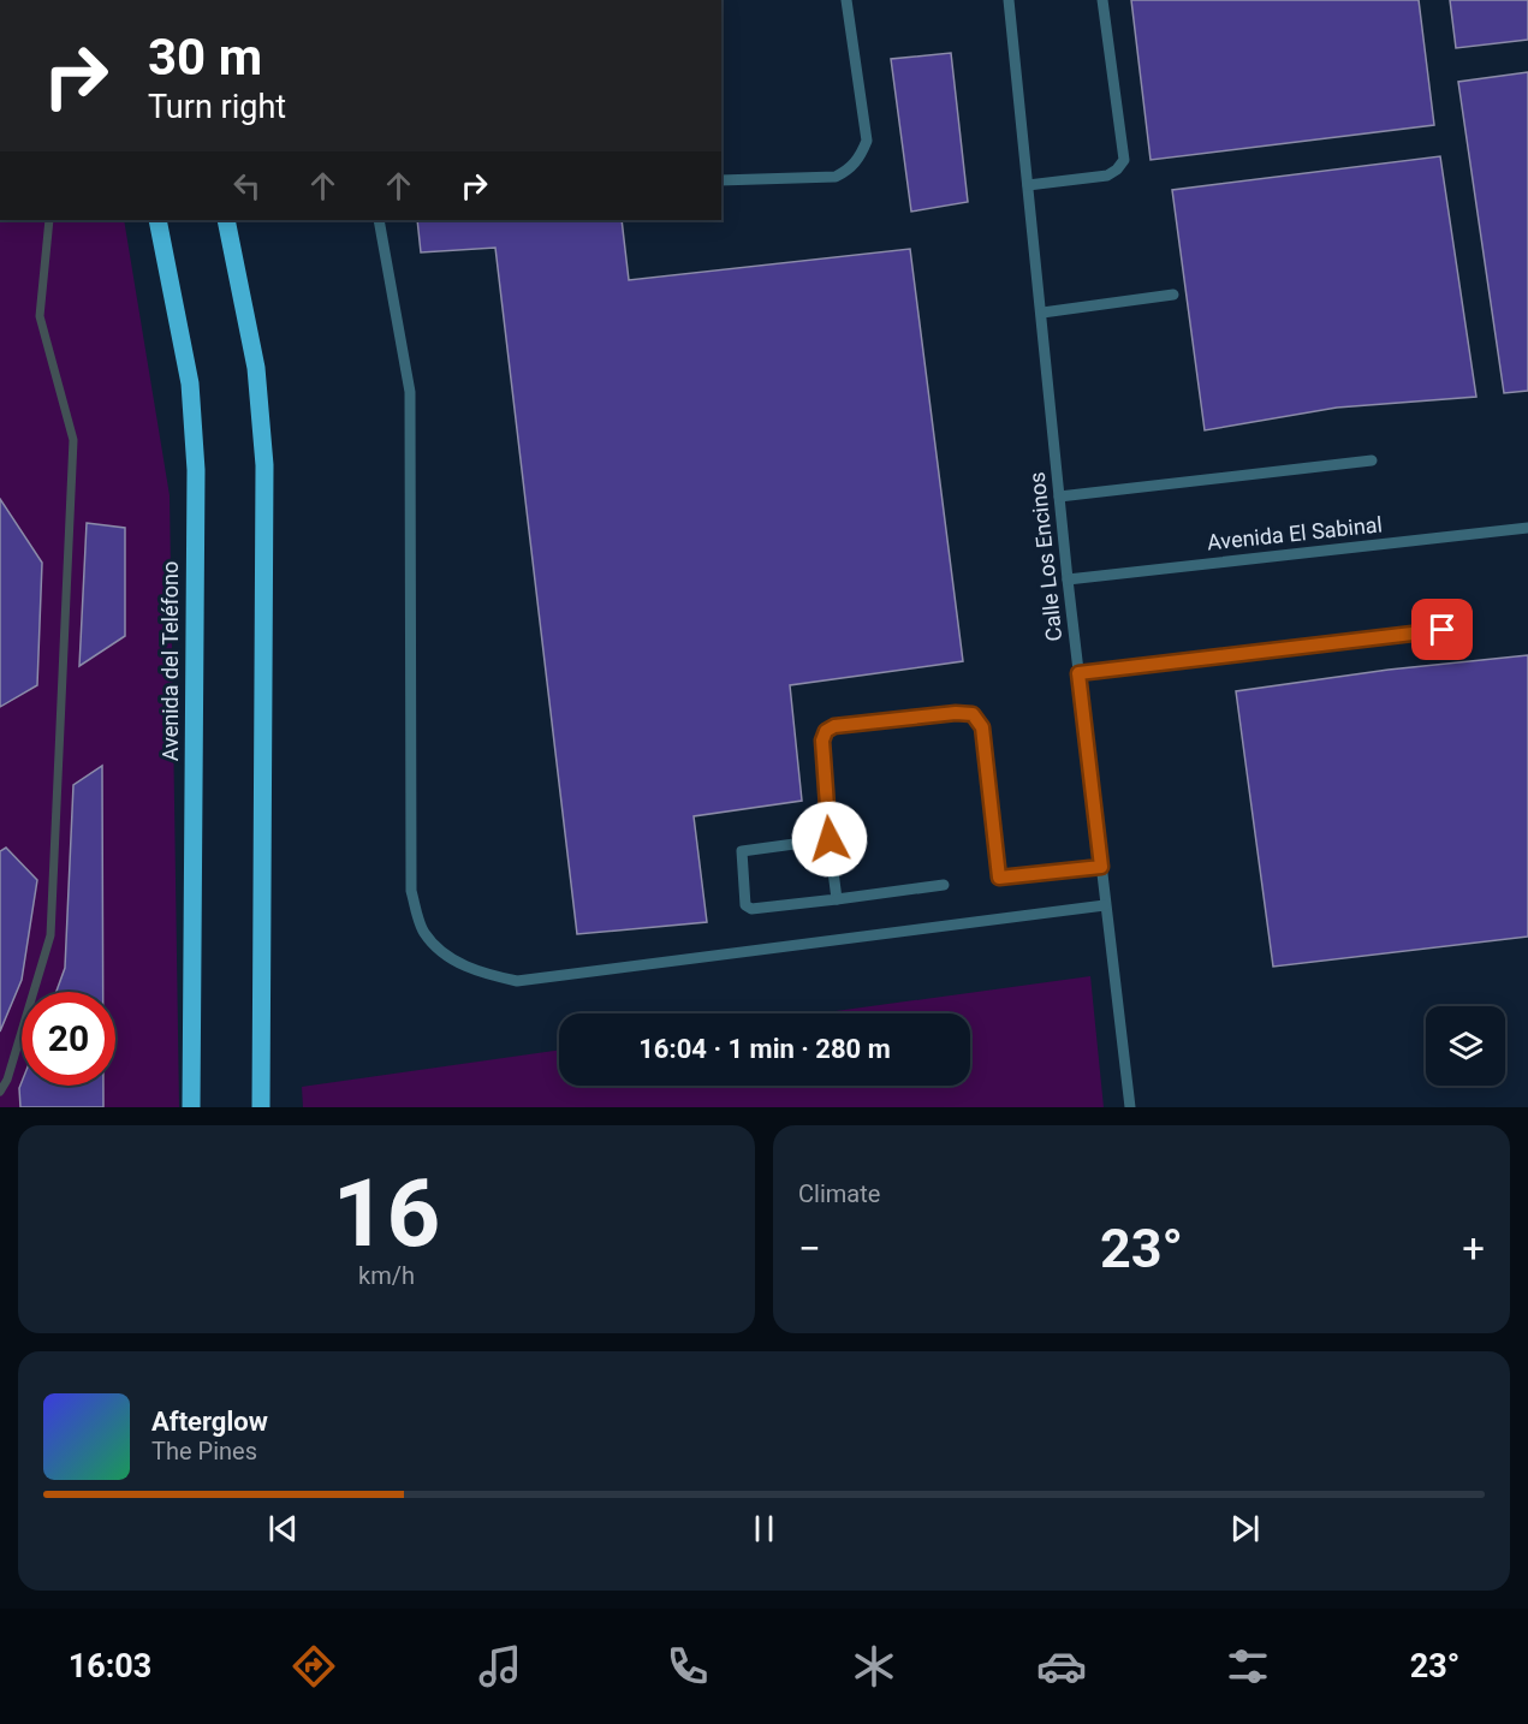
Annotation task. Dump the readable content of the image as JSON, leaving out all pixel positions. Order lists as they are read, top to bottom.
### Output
{
  "streets": {
    "main road": ["Avenida del Teléfono"],
    "lane": ["Avenida El Sabinal", "Calle Los Encinos"]
  },
  "crossings": [
    ["Avenida El Sabinal", "Calle Los Encinos"]
  ],
  "page": {
    "turn": ["30 m", "Turn right"],
    "limit": "20",
    "trip": "16:04 · 1 min · 280 m",
    "tile": [
      ["16", "km/h"],
      "Climate"
    ],
    "heat": ["−", "23°", "+"],
    "song": ["Afterglow", "The Pines"],
    "tabs": ["16:03", "23°"]
  }
}
